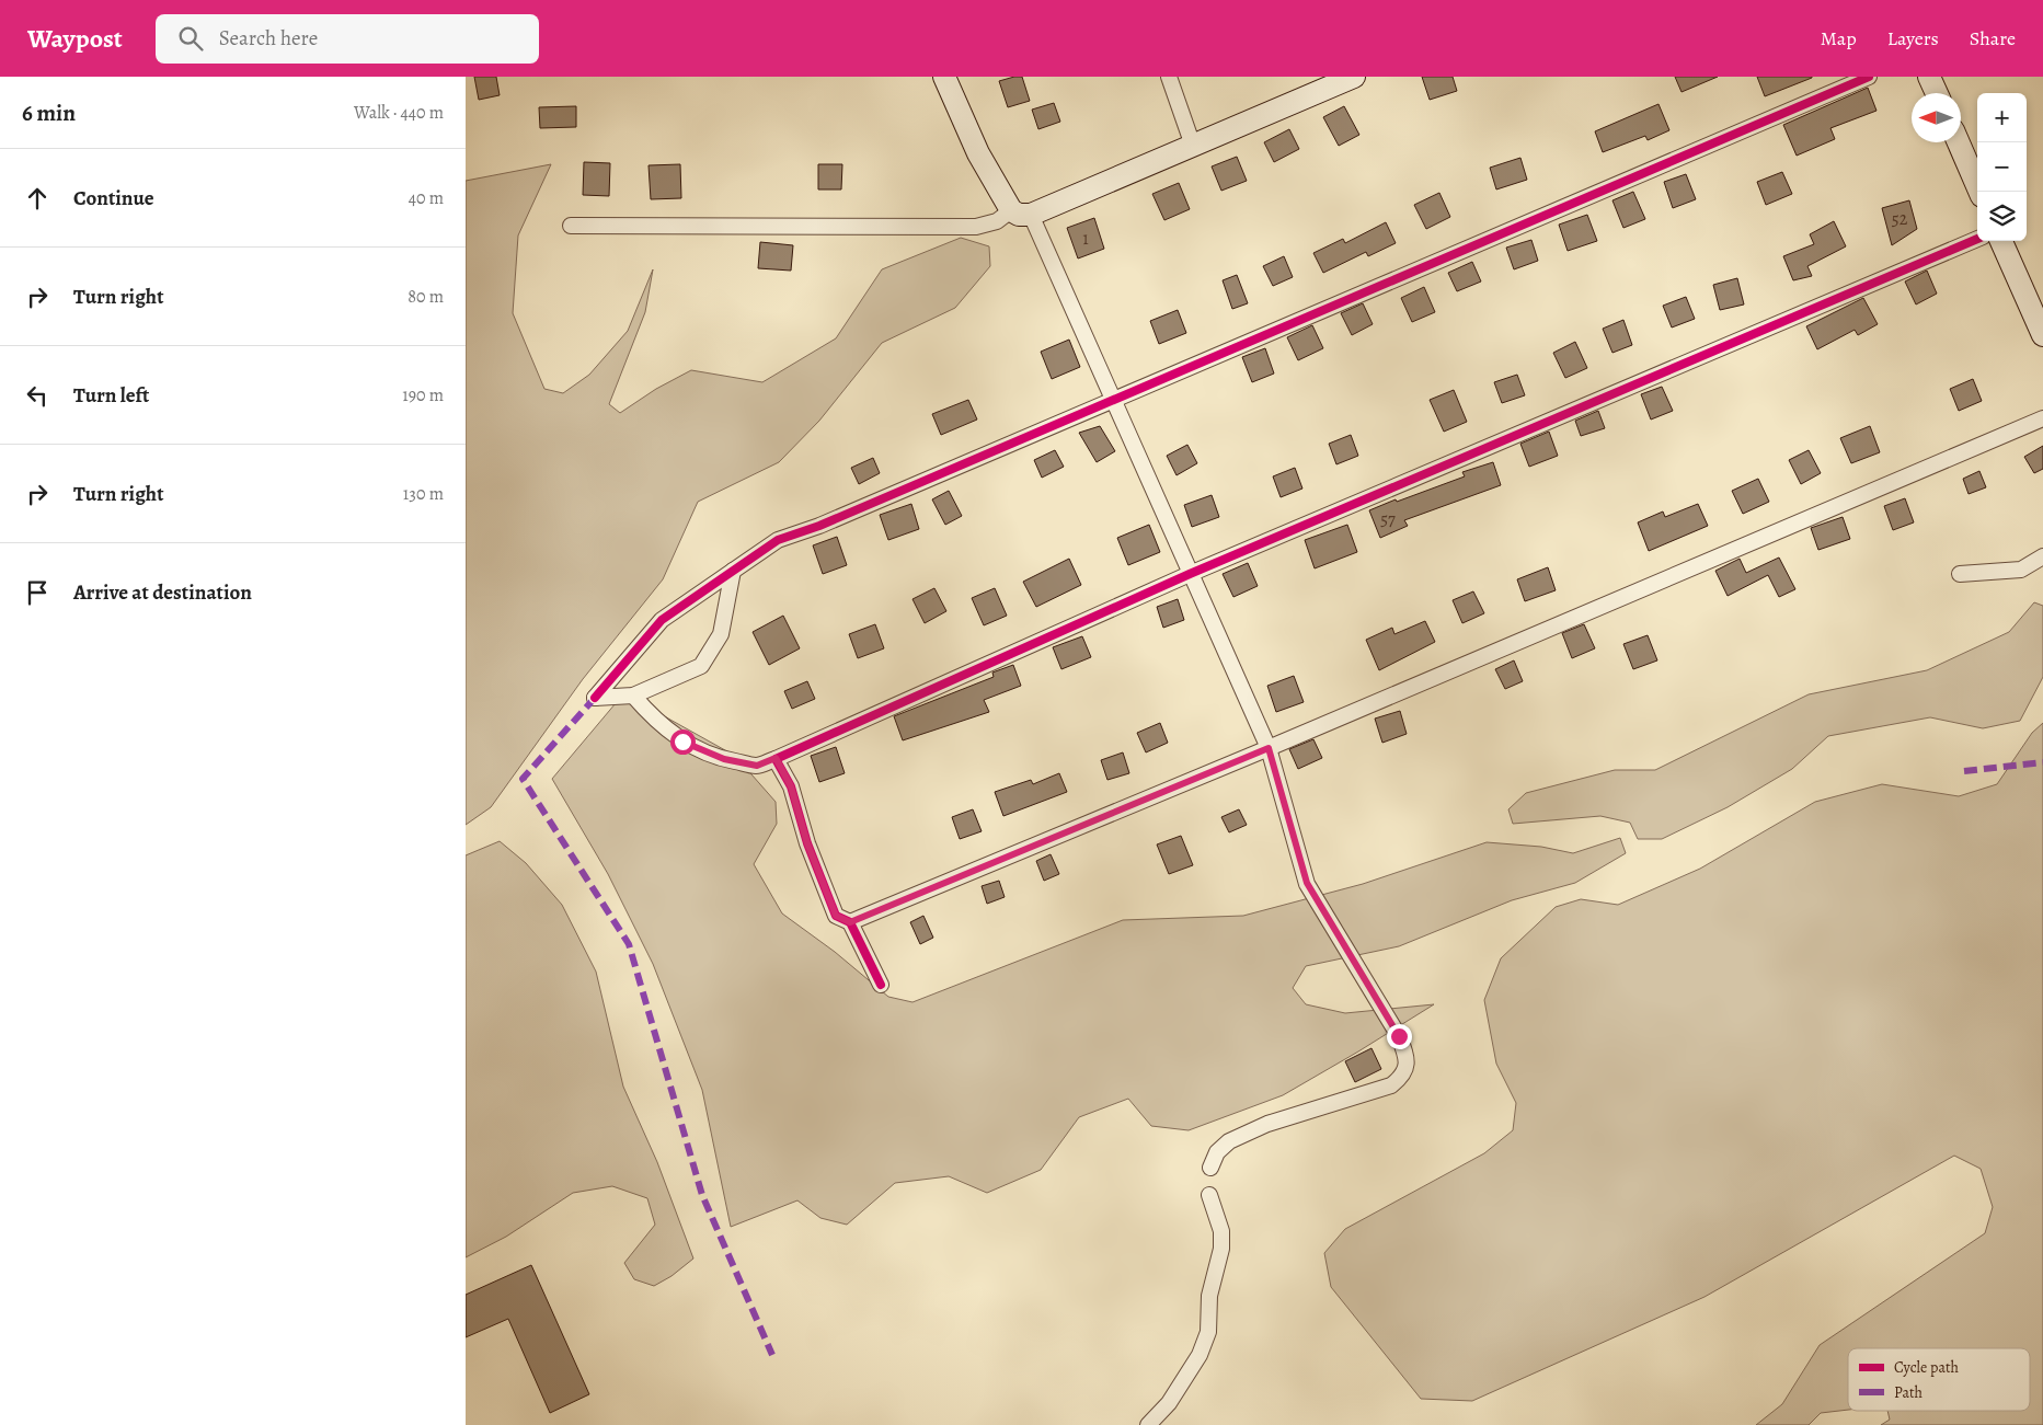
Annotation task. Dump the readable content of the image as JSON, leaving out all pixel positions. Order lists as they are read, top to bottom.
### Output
{
  "house_numbers": ["52", "1", "57"],
  "legend": ["Cycle path", "Path"],
  "north": "left",
  "page": {
    "header": "Waypost",
    "search": "Search here",
    "nav": ["Map", "Layers", "Share"],
    "heading": ["6 min", "Walk · 440 m"],
    "map_buttons": ["+", "−"],
    "list": [
      ["Continue", "40 m"],
      ["Turn right", "80 m"],
      ["Turn left", "190 m"],
      ["Turn right", "130 m"],
      "Arrive at destination"
    ]
  }
}
